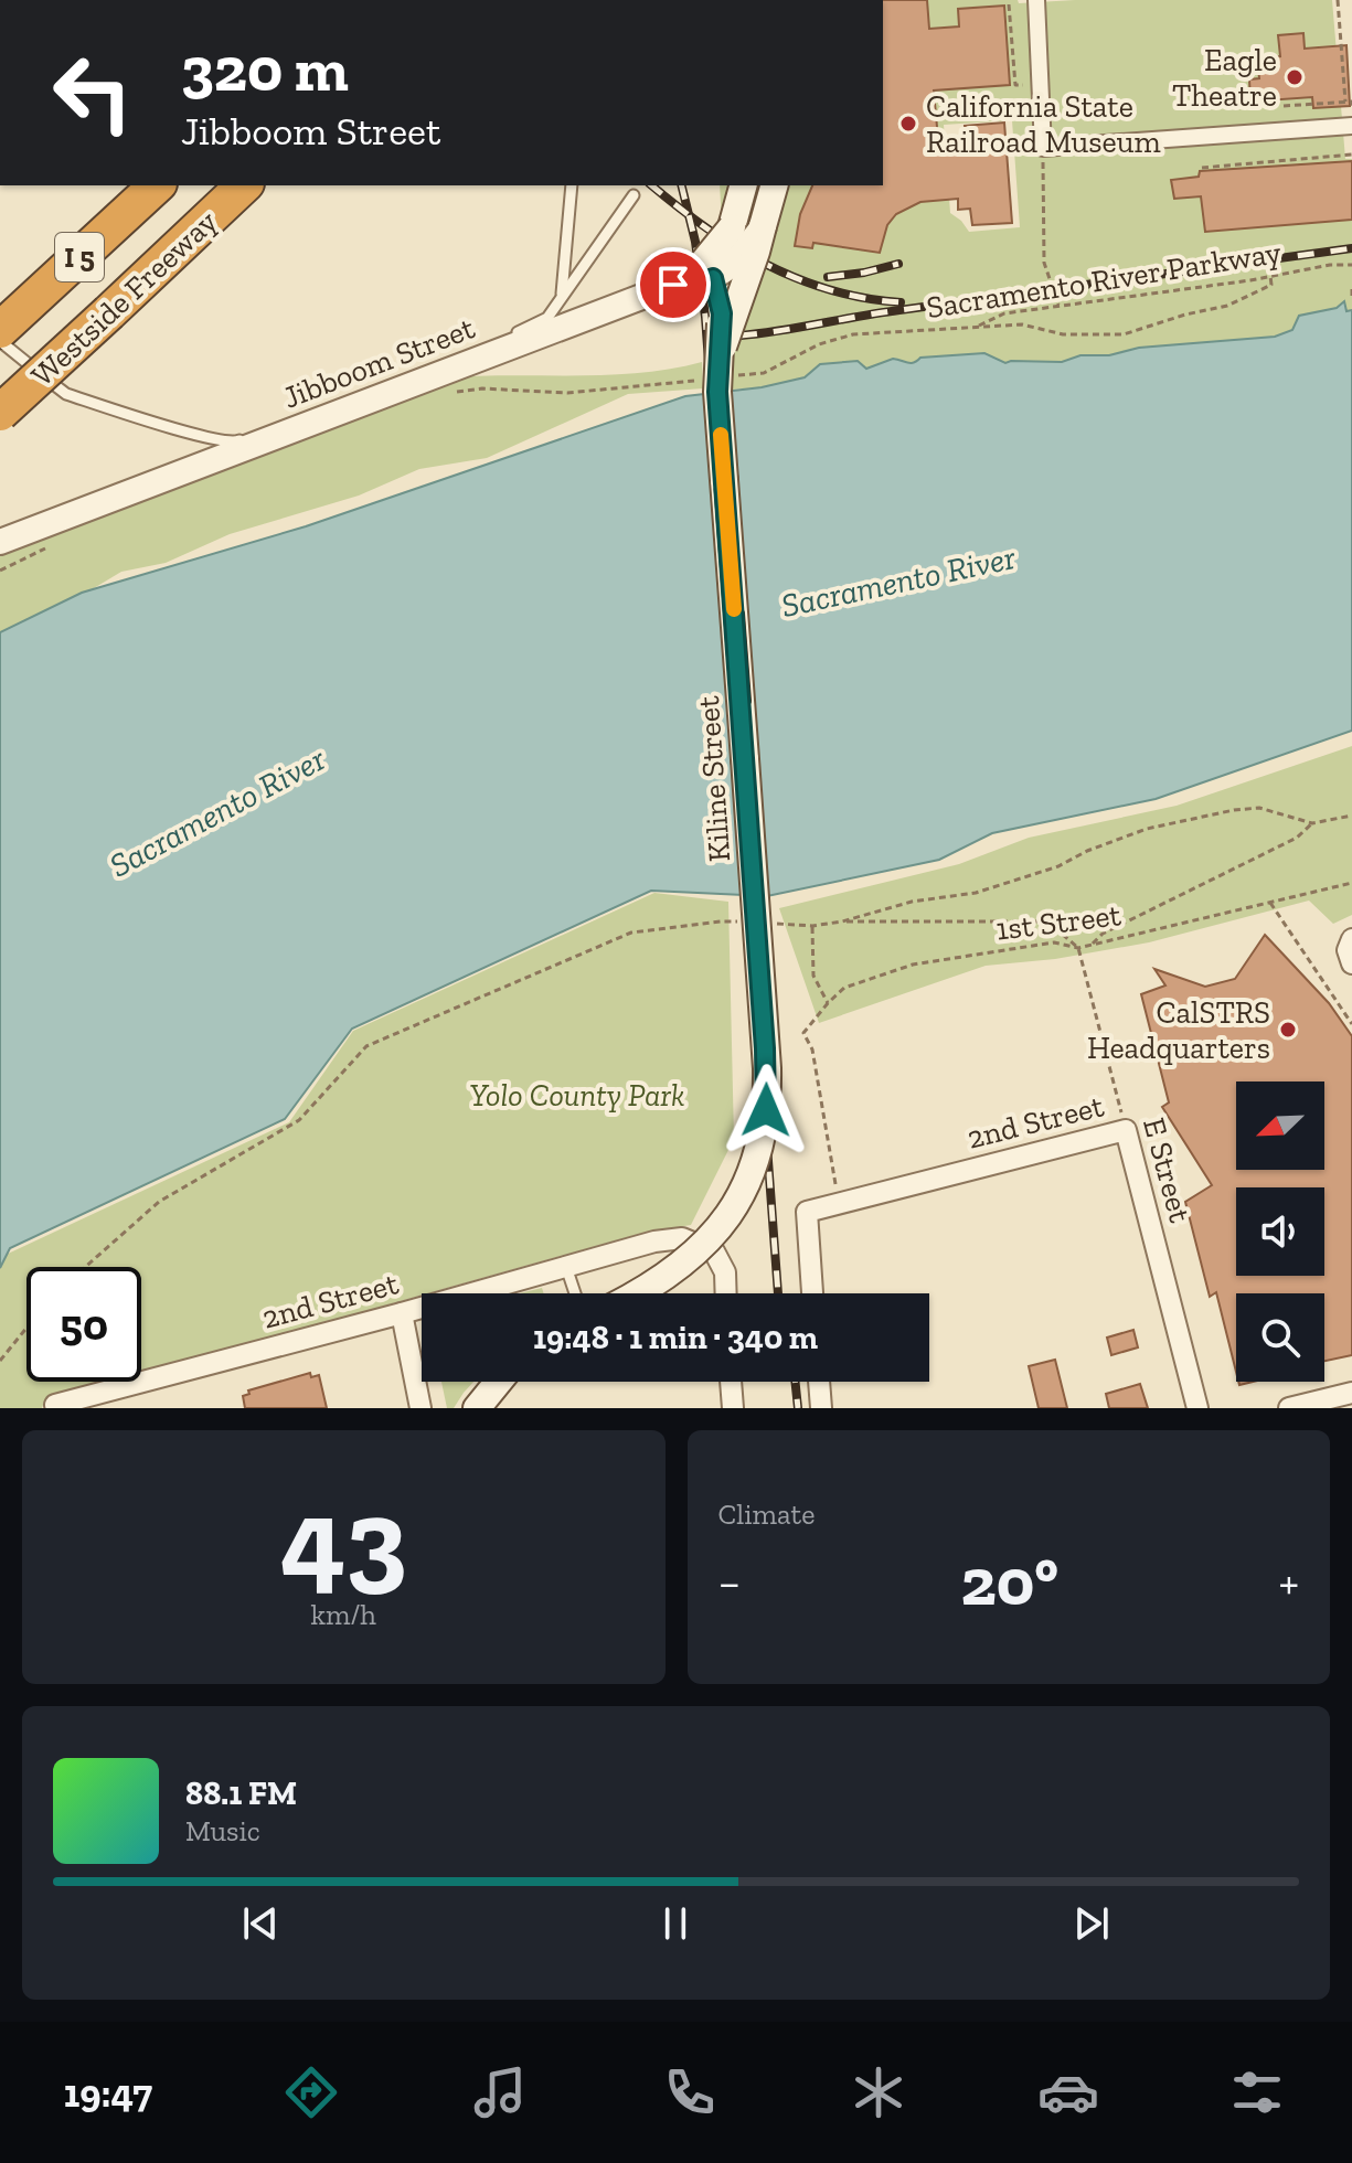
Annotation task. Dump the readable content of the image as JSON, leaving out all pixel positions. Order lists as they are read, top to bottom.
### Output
{
  "streets": {
    "highway": ["I 5", "Westside Freeway"],
    "main road": ["Kiline Street"],
    "street": ["Jibboom Street", "2nd Street", "E Street"],
    "path": ["Sacramento River Parkway", "1st Street"]
  },
  "crossings": [
    ["Jibboom Street", "Kiline Street"],
    ["1st Street", "E Street"],
    ["2nd Street", "E Street"]
  ],
  "water": ["Sacramento River"],
  "parks": ["Yolo County Park"],
  "places": ["Eagle Theatre", "California State Railroad Museum", "CalSTRS Headquarters"],
  "north": "bottom left",
  "page": {
    "turn": ["320 m", "Jibboom Street"],
    "limit": "50",
    "trip": "19:48 · 1 min · 340 m",
    "tile": [
      ["43", "km/h"],
      "Climate"
    ],
    "heat": ["−", "20°", "+"],
    "song": ["88.1 FM", "Music"],
    "tabs": "19:47"
  }
}
